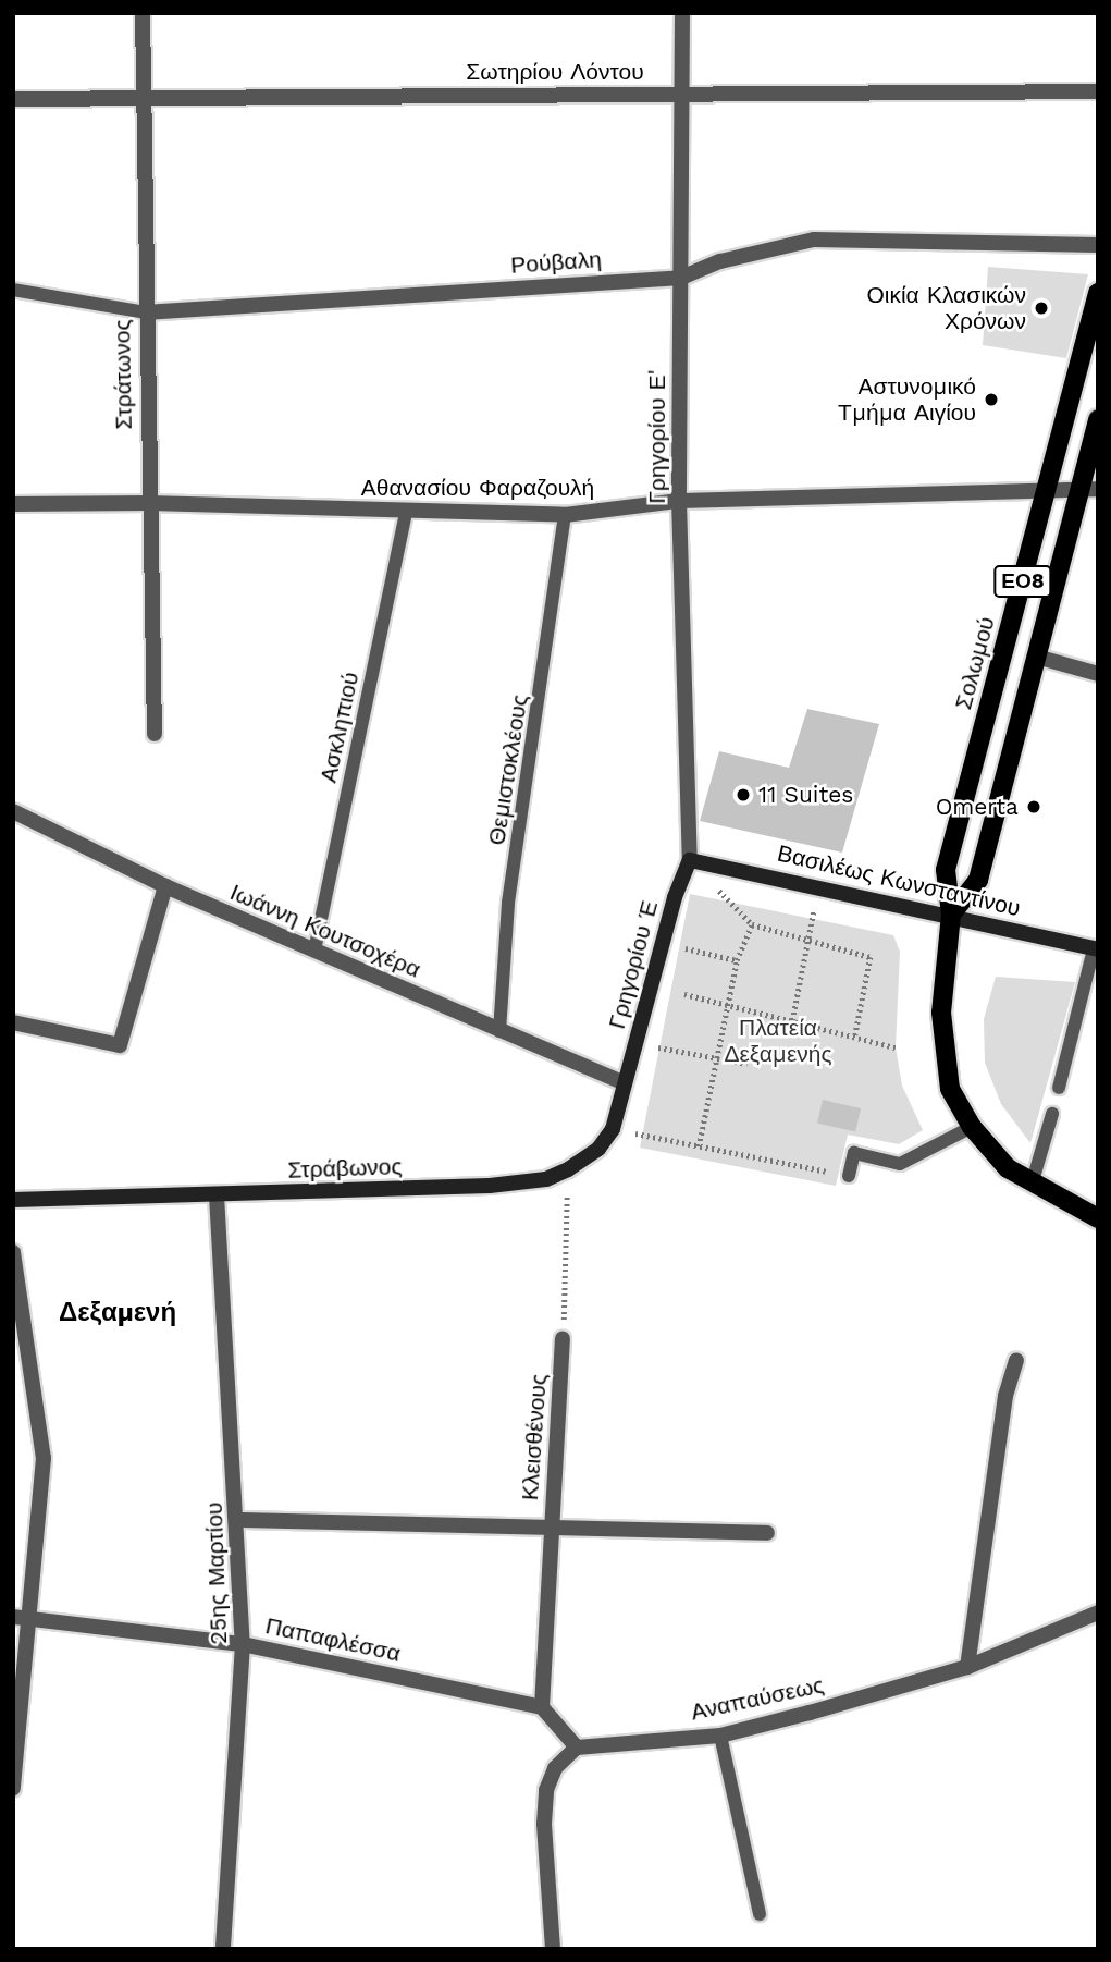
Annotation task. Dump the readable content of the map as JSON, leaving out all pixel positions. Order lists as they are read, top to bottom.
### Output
{
  "streets": {
    "main road": ["ΕΟ8", "Σολωμού"],
    "street": [
      "Σωτηρίου Λόντου",
      "Ρούβαλη",
      "Στράτωνος",
      "Γρηγορίου Ε'",
      "Αθανασίου Φαραζουλή",
      "Βασιλέως Κωνσταντίνου",
      "Ιωάννη Κουτσοχέρα",
      "Γρηγορίου Έ",
      "Στράβωνος",
      "Κλεισθένους",
      "25ης Μαρτίου",
      "Παπαφλέσσα",
      "Αναπαύσεως"
    ],
    "lane": ["Ασκληπιού", "Θεμιστοκλέους"]
  },
  "crossings": [
    ["Σωτηρίου Λόντου", "Στράτωνος"],
    ["Σωτηρίου Λόντου", "Γρηγορίου Ε'"],
    ["Ρούβαλη", "Στράτωνος"],
    ["Ρούβαλη", "Γρηγορίου Ε'"],
    ["Στράτωνος", "Αθανασίου Φαραζουλή"],
    ["Γρηγορίου Ε'", "Αθανασίου Φαραζουλή"],
    ["Γρηγορίου Ε'", "Βασιλέως Κωνσταντίνου"],
    ["Γρηγορίου Ε'", "Γρηγορίου Έ"],
    ["Αθανασίου Φαραζουλή", "Σολωμού"],
    ["Αθανασίου Φαραζουλή", "Ασκληπιού"],
    ["Αθανασίου Φαραζουλή", "Θεμιστοκλέους"],
    ["ΕΟ8", "Σολωμού"],
    ["Σολωμού", "Βασιλέως Κωνσταντίνου"],
    ["Ασκληπιού", "Ιωάννη Κουτσοχέρα"],
    ["Θεμιστοκλέους", "Ιωάννη Κουτσοχέρα"],
    ["Βασιλέως Κωνσταντίνου", "Γρηγορίου Έ"],
    ["Ιωάννη Κουτσοχέρα", "Γρηγορίου Έ"],
    ["Ιωάννη Κουτσοχέρα", "Στράβωνος"],
    ["Γρηγορίου Έ", "Στράβωνος"],
    ["Στράβωνος", "25ης Μαρτίου"],
    ["Κλεισθένους", "Παπαφλέσσα"],
    ["25ης Μαρτίου", "Παπαφλέσσα"]
  ],
  "districts": ["Δεξαμενή"],
  "parks": ["Πλατεία Δεξαμενής"],
  "places": [
    "Οικία Κλασικών Χρόνων",
    "Αστυνομικό Τμήμα Αιγίου",
    "11 Suites",
    "Omerta"
  ]
}
